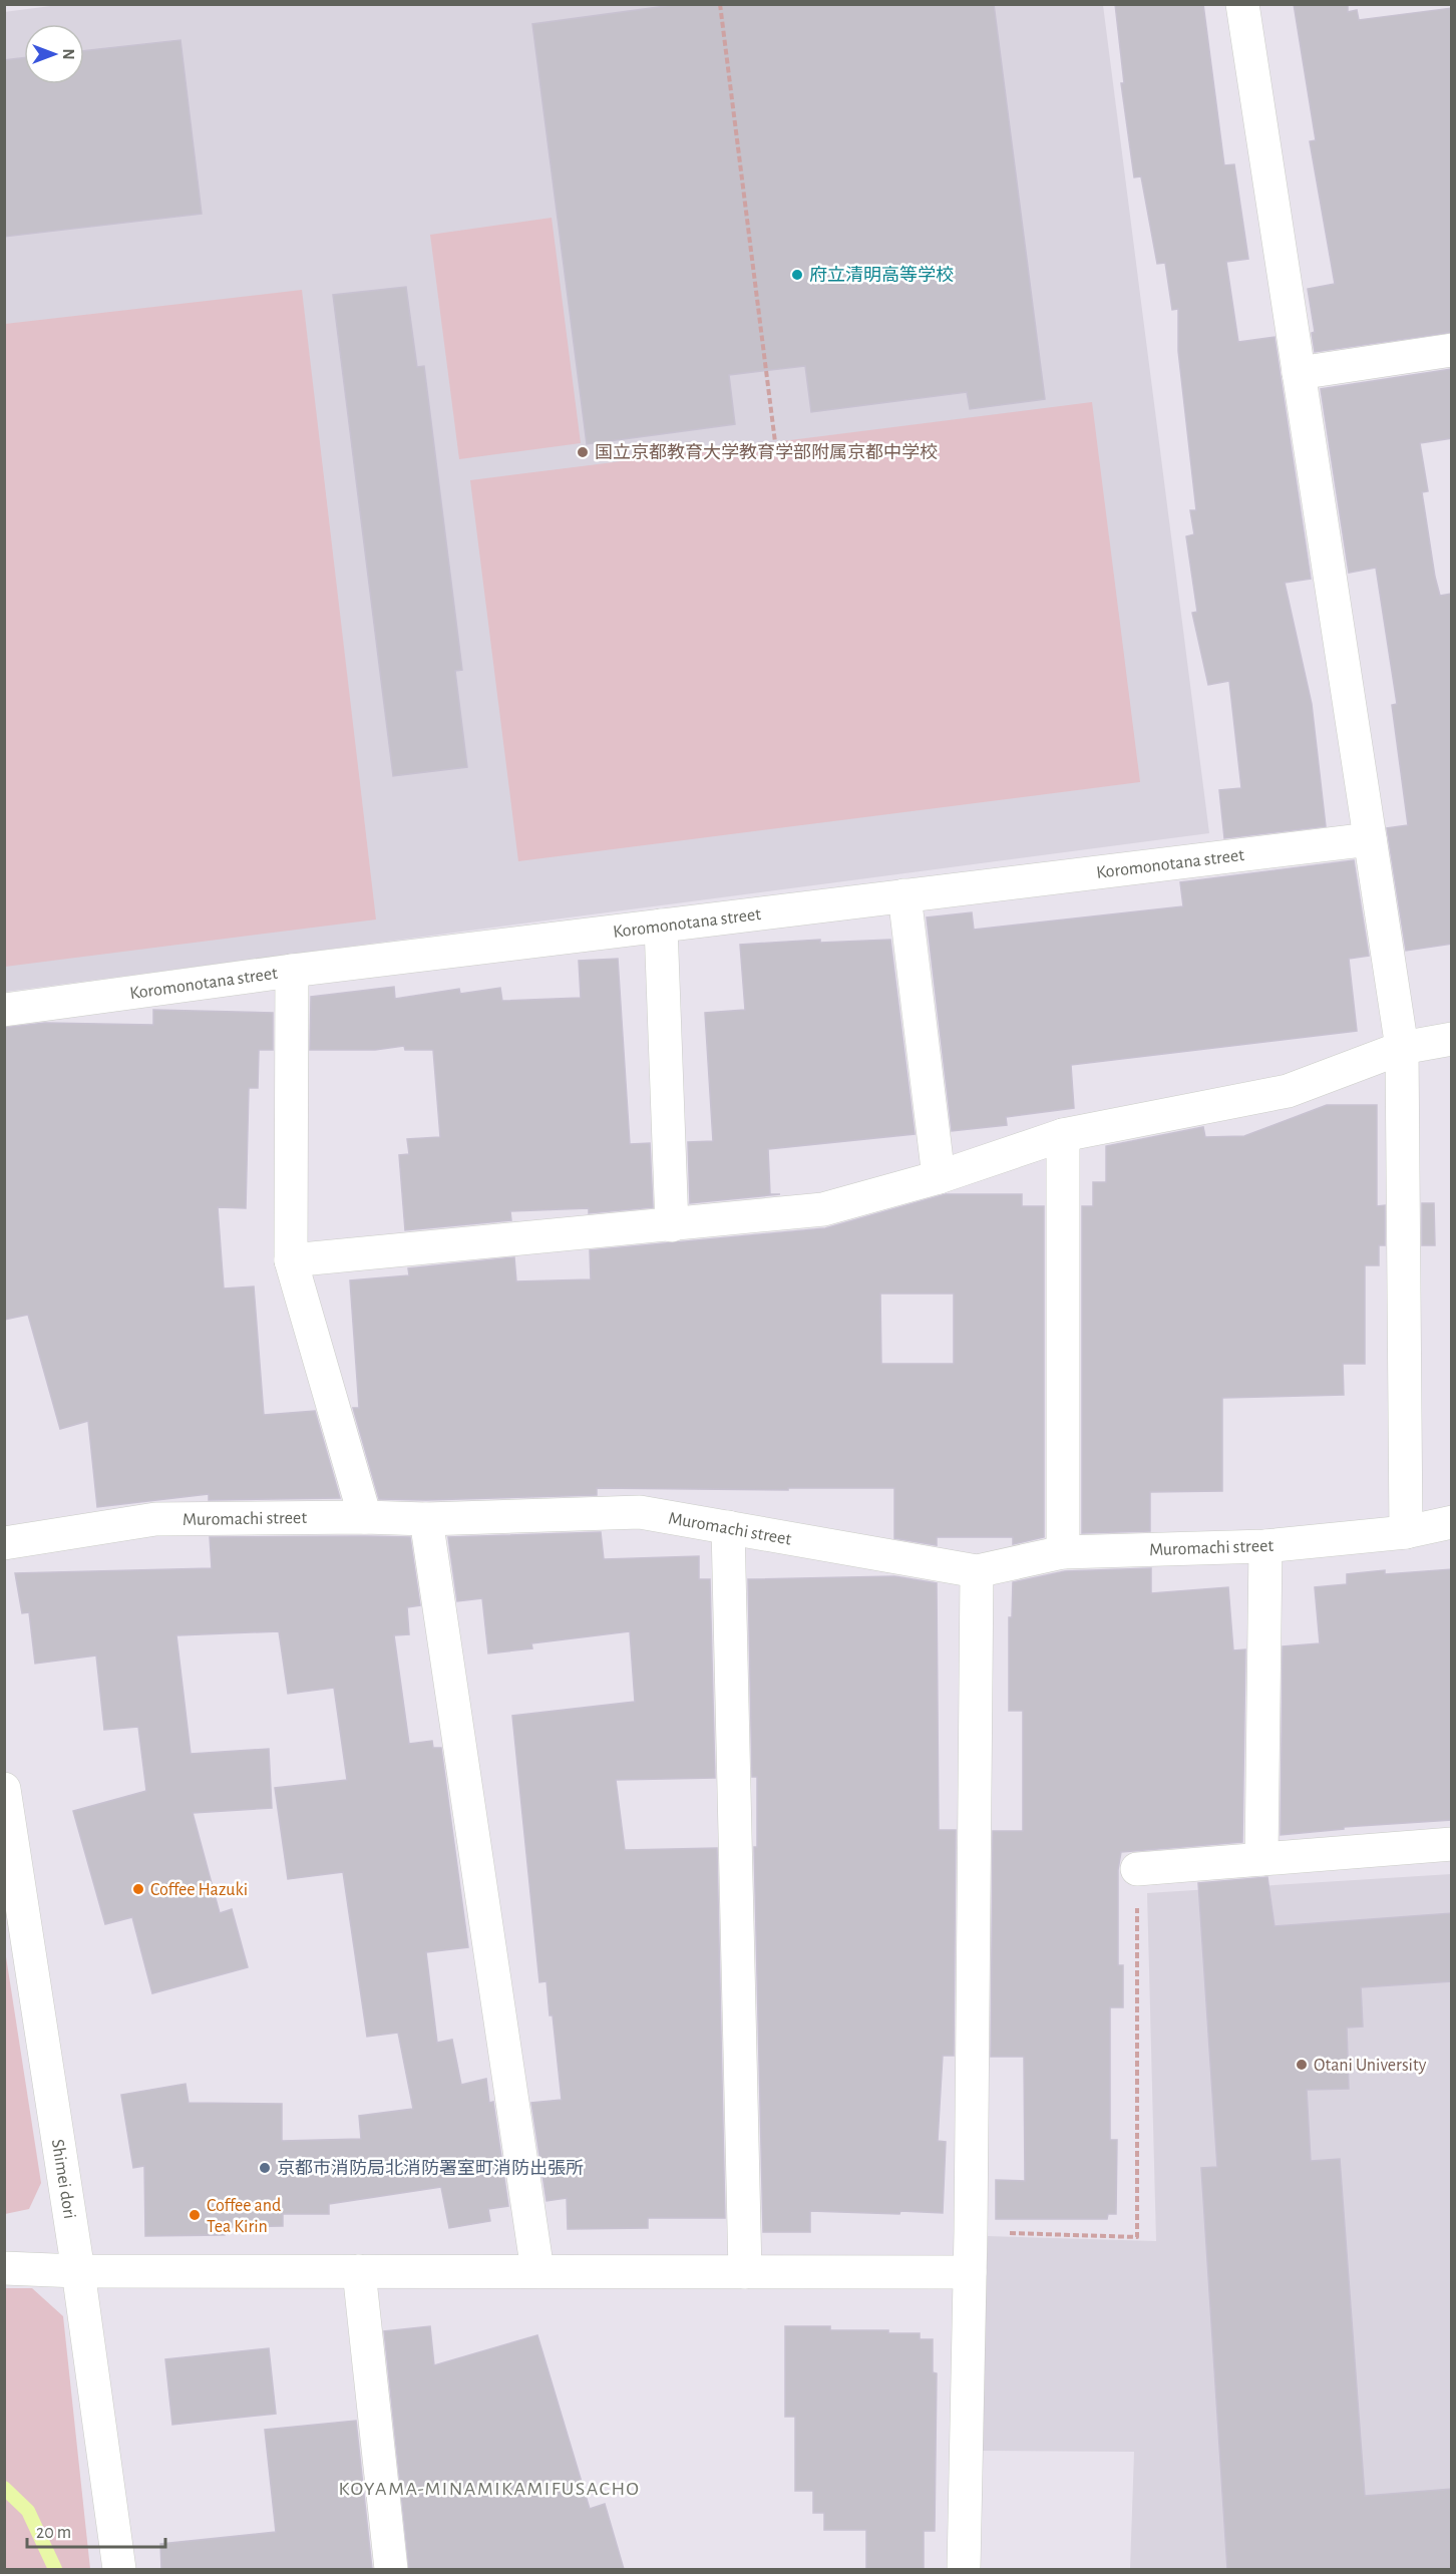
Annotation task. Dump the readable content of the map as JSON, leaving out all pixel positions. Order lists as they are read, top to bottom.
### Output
{
  "streets": {
    "street": ["Koromonotana street", "Muromachi street", "Shimei dori"]
  },
  "districts": ["KOYAMA-MINAMIKAMIFUSACHO"],
  "places": [
    "府立清明高等学校",
    "国立京都教育大学教育学部附属京都中学校",
    "Coffee Hazuki",
    "Otani University",
    "京都市消防局北消防署室町消防出張所",
    "Coffee and Tea Kirin"
  ],
  "scale_bar": "20 m",
  "north": "right"
}
